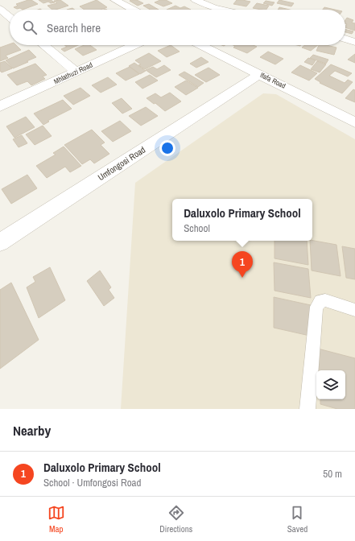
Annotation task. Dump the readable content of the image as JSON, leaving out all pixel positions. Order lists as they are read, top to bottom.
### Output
{
  "streets": {
    "street": ["Mhlathuzi Road", "Ifafa Road", "Umfongosi Road"]
  },
  "crossings": [
    ["Ifafa Road", "Umfongosi Road"]
  ],
  "page": {
    "search": "Search here",
    "popup": ["Daluxolo Primary School", "School"],
    "pins": "1",
    "heading": "Nearby",
    "list": [
      {
        "mark": "1",
        "name": "Daluxolo Primary School",
        "note": "School · Umfongosi Road",
        "value": "50 m"
      }
    ],
    "nav": ["Map", "Directions", "Saved"]
  }
}
